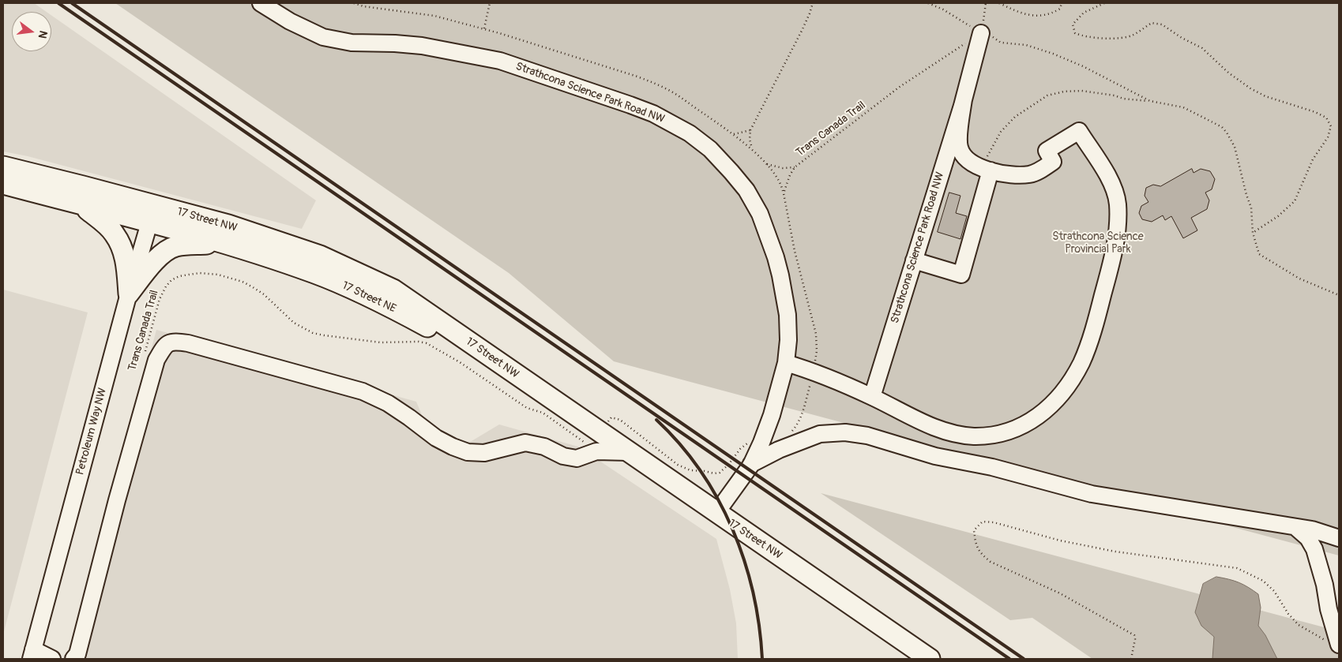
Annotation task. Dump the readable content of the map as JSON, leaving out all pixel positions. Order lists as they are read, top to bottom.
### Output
{
  "streets": {
    "main road": ["17 Street NW", "17 Street NE"],
    "street": ["Strathcona Science Park Road NW", "Petroleum Way NW"],
    "path": ["Trans Canada Trail"]
  },
  "crossings": [
    ["Strathcona Science Park Road NW", "Trans Canada Trail"],
    ["Strathcona Science Park Road NW", "17 Street NW"],
    ["17 Street NW", "17 Street NE"],
    ["17 Street NW", "Petroleum Way NW"]
  ],
  "parks": ["Strathcona Science Provincial Park"],
  "north": "right"
}
